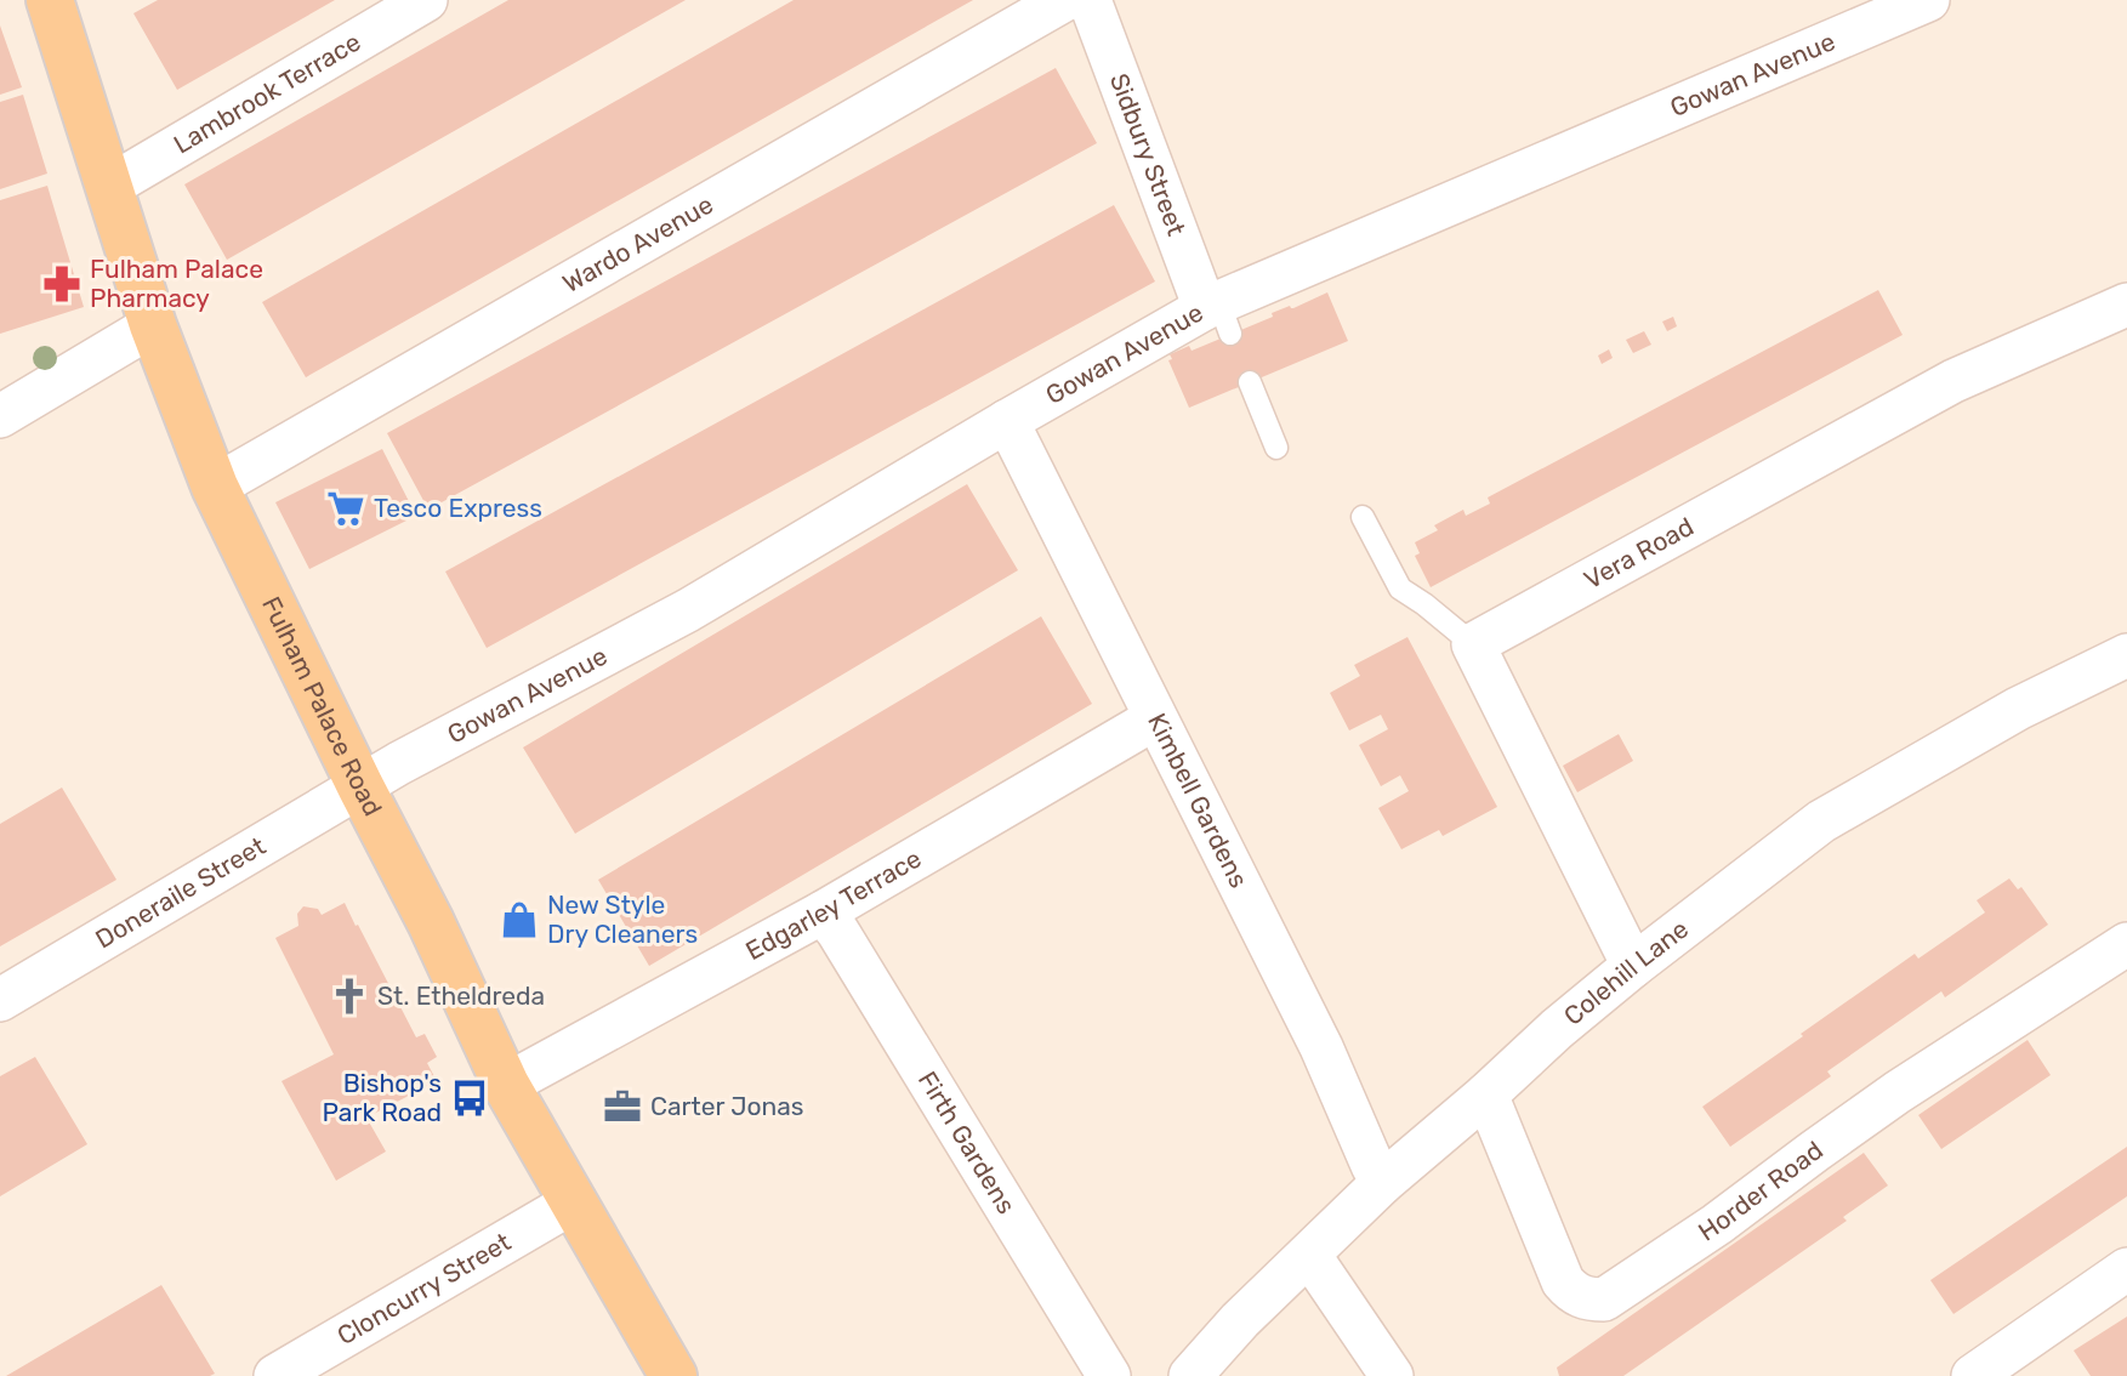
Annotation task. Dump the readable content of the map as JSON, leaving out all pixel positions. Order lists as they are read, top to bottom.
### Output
{
  "streets": {
    "main road": ["Fulham Palace Road"],
    "street": [
      "Gowan Avenue",
      "Lambrook Terrace",
      "Sidbury Street",
      "Wardo Avenue",
      "Vera Road",
      "Kimbell Gardens",
      "Doneraile Street",
      "Edgarley Terrace",
      "Colehill Lane",
      "Firth Gardens",
      "Horder Road",
      "Cloncurry Street"
    ]
  },
  "crossings": [
    ["Gowan Avenue", "Sidbury Street"],
    ["Gowan Avenue", "Fulham Palace Road"],
    ["Gowan Avenue", "Kimbell Gardens"],
    ["Gowan Avenue", "Doneraile Street"],
    ["Lambrook Terrace", "Fulham Palace Road"],
    ["Wardo Avenue", "Fulham Palace Road"],
    ["Fulham Palace Road", "Doneraile Street"],
    ["Fulham Palace Road", "Edgarley Terrace"],
    ["Fulham Palace Road", "Cloncurry Street"],
    ["Kimbell Gardens", "Edgarley Terrace"],
    ["Kimbell Gardens", "Colehill Lane"],
    ["Edgarley Terrace", "Firth Gardens"],
    ["Colehill Lane", "Horder Road"]
  ],
  "places": {
    "pharmacy": ["Fulham Palace Pharmacy"],
    "supermarket": ["Tesco Express"],
    "shop": ["New Style Dry Cleaners"],
    "church": ["St. Etheldreda"],
    "bus stop": ["Bishop's Park Road"],
    "office": ["Carter Jonas"]
  }
}
